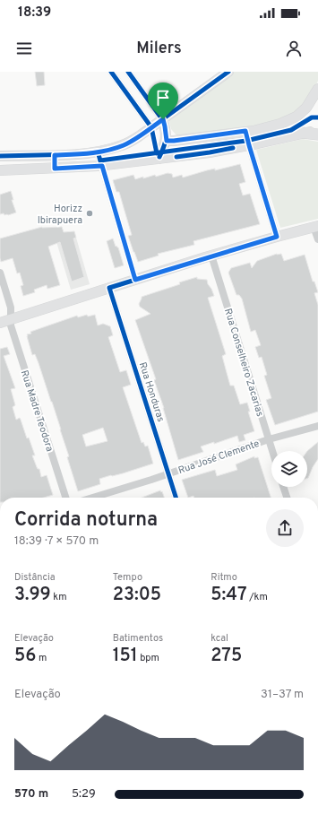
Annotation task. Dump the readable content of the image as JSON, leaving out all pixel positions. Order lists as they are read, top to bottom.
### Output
{
  "streets": {
    "street": [
      "Rua Conselheiro Zacarias",
      "Rua Honduras",
      "Rua Madre Teodora",
      "Rua José Clemente"
    ]
  },
  "crossings": [
    ["Rua Conselheiro Zacarias", "Rua José Clemente"],
    ["Rua Honduras", "Rua José Clemente"]
  ],
  "places": ["Horizz Ibirapuera"],
  "page": {
    "status": "18:39",
    "header": "Milers",
    "heading": ["Corrida noturna", "18:39 · 7 × 570 m"],
    "stats": [
      ["Distância", "3.99 km"],
      ["Tempo", "23:05"],
      ["Ritmo", "5:47 /km"],
      ["Elevação", "56 m"],
      ["Batimentos", "151 bpm"],
      ["kcal", "275"]
    ],
    "chart": ["Elevação", "31–37 m"],
    "list": [
      {
        "name": "570 m",
        "note": "5:29"
      }
    ]
  }
}
